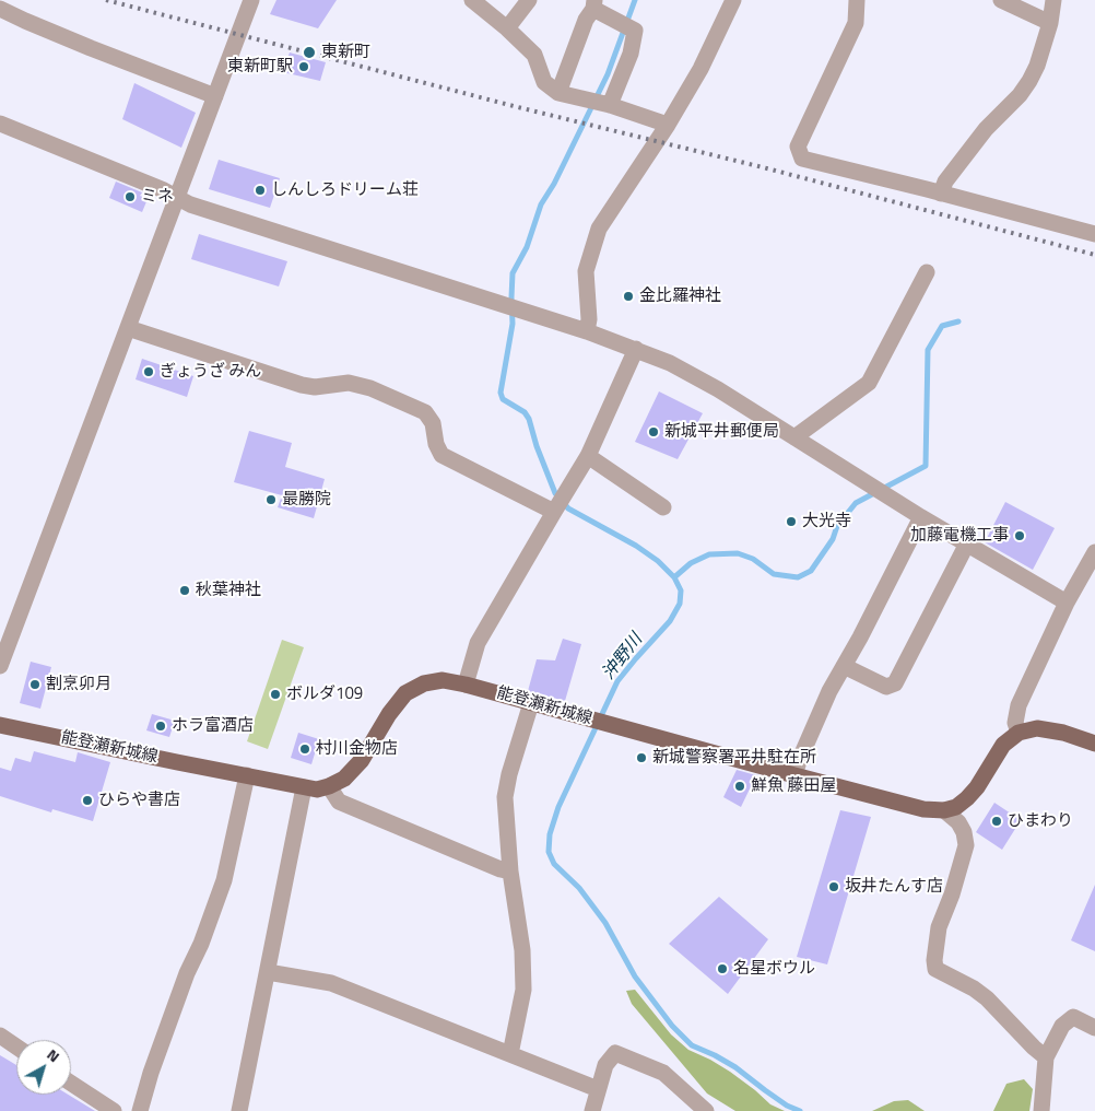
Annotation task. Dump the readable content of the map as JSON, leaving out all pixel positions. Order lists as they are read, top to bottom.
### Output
{
  "streets": {
    "main road": ["能登瀬新城線"]
  },
  "water": ["沖野川"],
  "places": [
    "東新町",
    "東新町駅",
    "しんしろドリーム荘",
    "ミネ",
    "金比羅神社",
    "ぎょうざ みん",
    "新城平井郵便局",
    "最勝院",
    "大光寺",
    "加藤電機工事",
    "秋葉神社",
    "割烹卯月",
    "ボルダ109",
    "ホラ富酒店",
    "村川金物店",
    "新城警察署平井駐在所",
    "鮮魚 藤田屋",
    "ひらや書店",
    "ひまわり",
    "坂井たんす店",
    "名星ボウル"
  ],
  "north": "top right"
}
